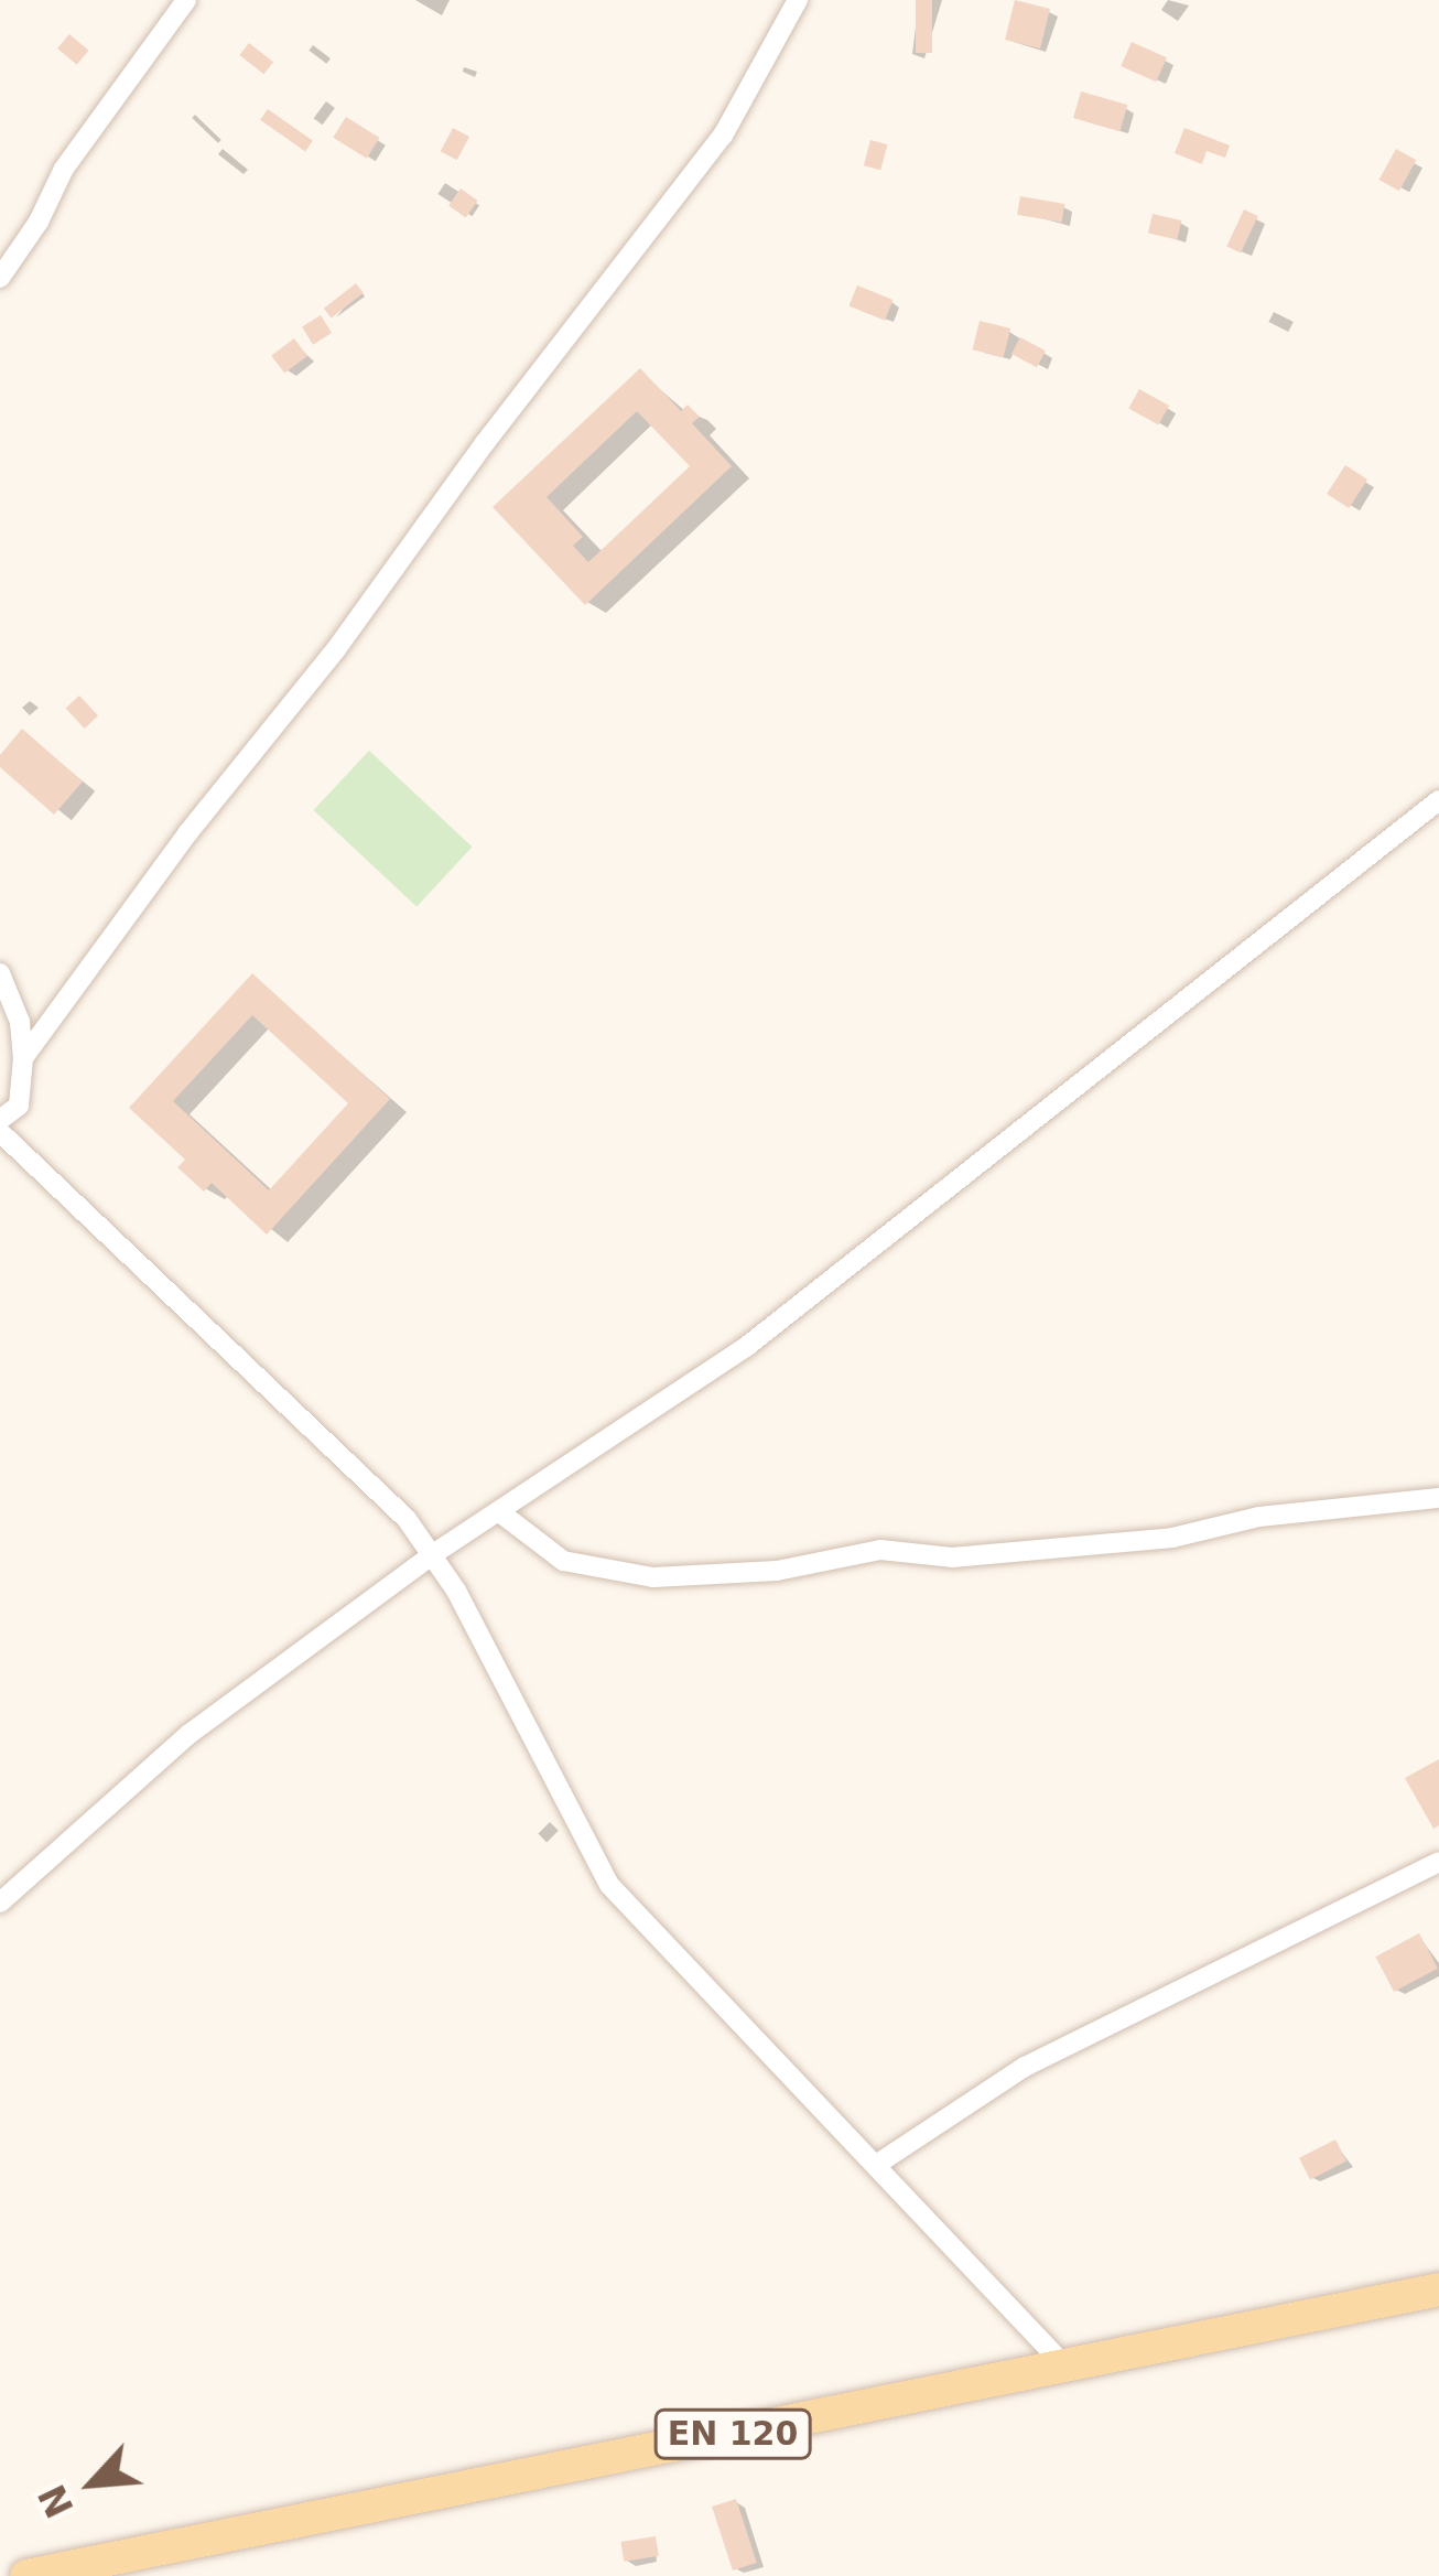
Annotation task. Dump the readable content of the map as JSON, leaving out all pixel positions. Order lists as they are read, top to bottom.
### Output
{
  "streets": {
    "main road": ["EN 120"]
  },
  "north": "bottom left"
}
